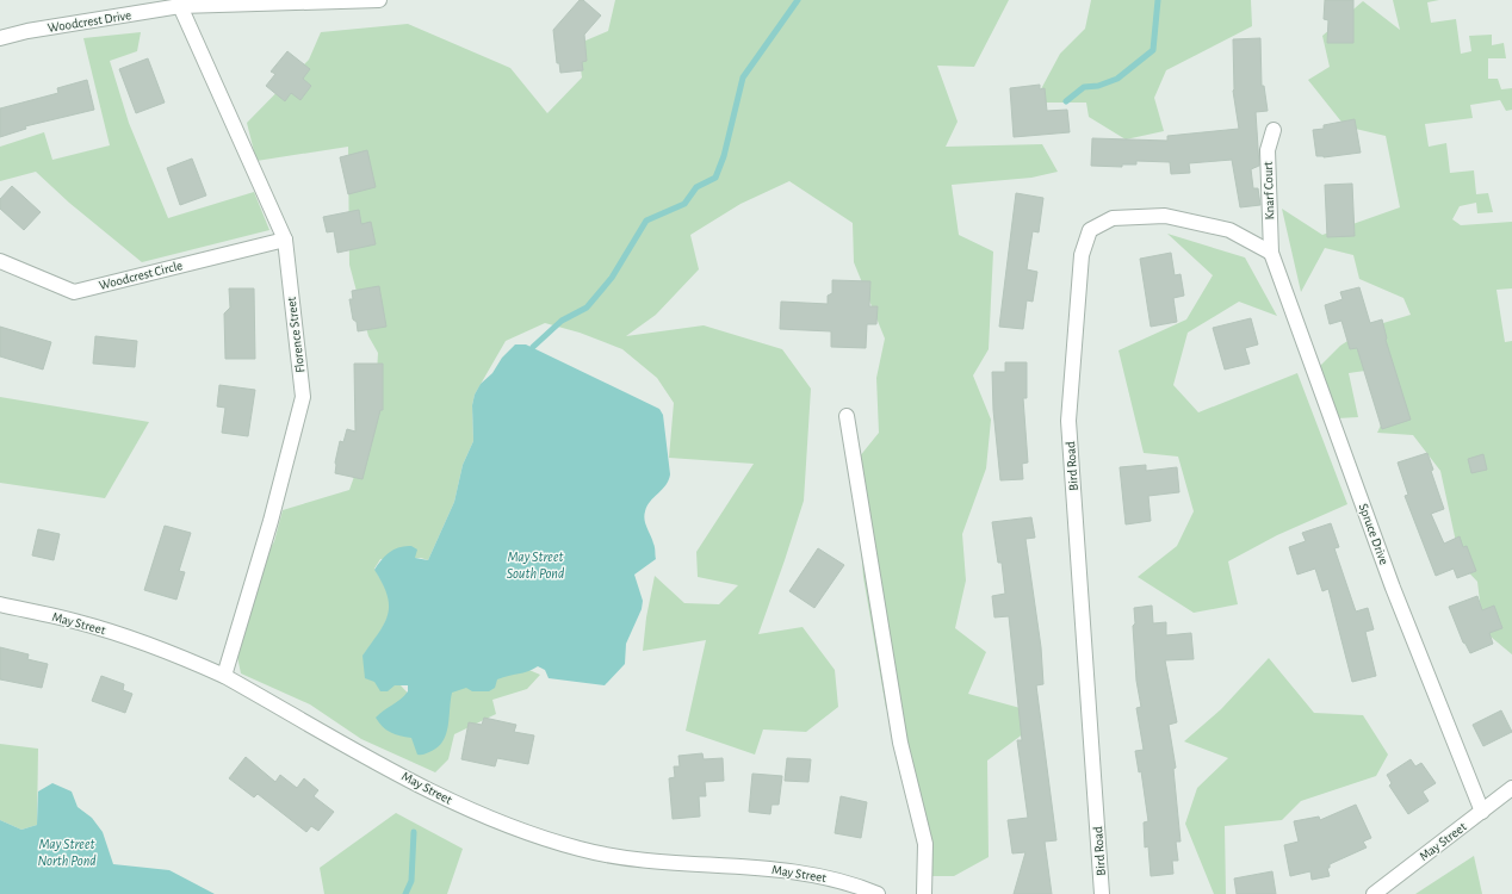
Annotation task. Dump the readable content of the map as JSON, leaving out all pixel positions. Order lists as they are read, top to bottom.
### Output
{
  "streets": {
    "street": [
      "Woodcrest Drive",
      "Knarf Court",
      "Woodcrest Circle",
      "Florence Street",
      "Bird Road",
      "Spruce Drive",
      "May Street"
    ]
  },
  "crossings": [
    ["Woodcrest Drive", "Florence Street"],
    ["Knarf Court", "Bird Road"],
    ["Knarf Court", "Spruce Drive"],
    ["Woodcrest Circle", "Florence Street"],
    ["Florence Street", "May Street"],
    ["Bird Road", "Spruce Drive"],
    ["Spruce Drive", "May Street"]
  ],
  "water": ["May Street South Pond", "May Street North Pond"]
}
